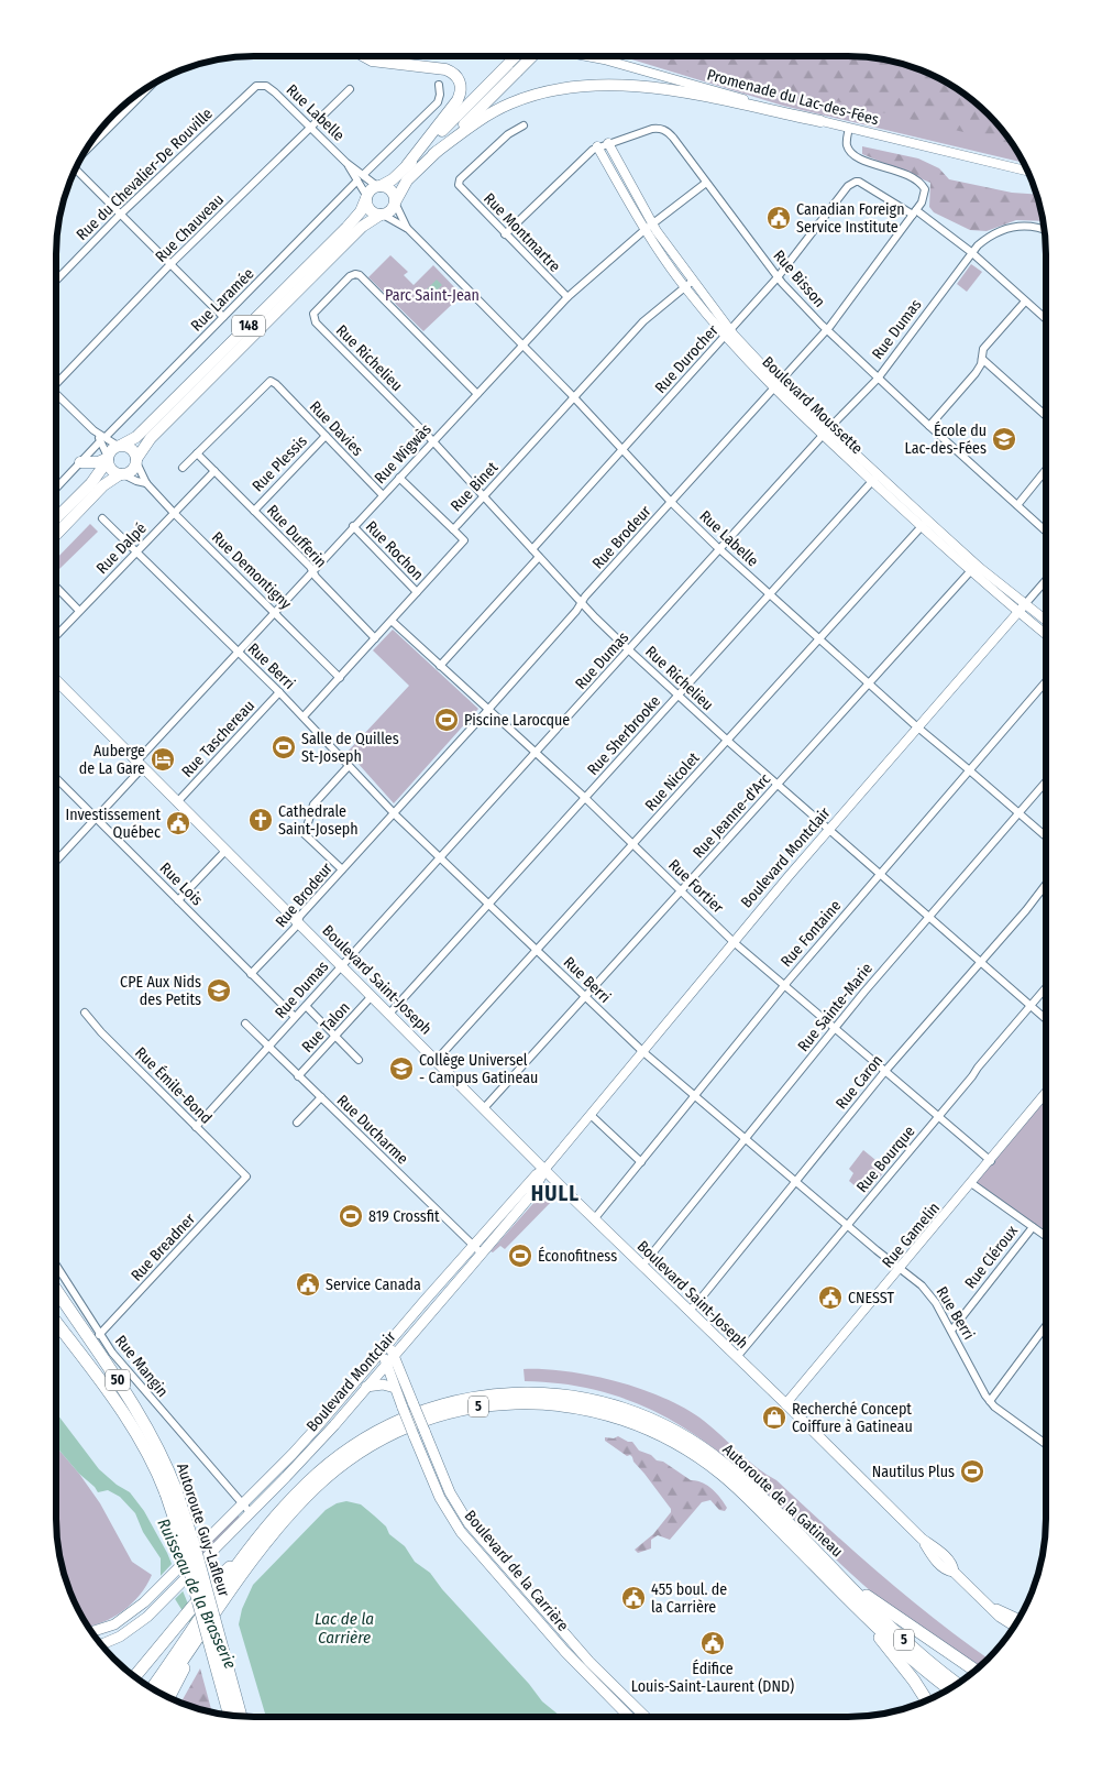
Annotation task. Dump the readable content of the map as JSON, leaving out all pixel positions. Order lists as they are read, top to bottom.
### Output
{
  "streets": {
    "highway": [
      "50",
      "5",
      "Autoroute de la Gatineau",
      "Autoroute Guy-Lafleur"
    ],
    "main road": [
      "148",
      "Boulevard Montclair",
      "Boulevard Saint-Joseph",
      "Boulevard de la Carrière"
    ],
    "street": [
      "Promenade du Lac-des-Fées",
      "Rue Labelle",
      "Rue du Chevalier-De Rouville",
      "Rue Chauveau",
      "Rue Montmartre",
      "Rue Bisson",
      "Rue Laramée",
      "Rue Dumas",
      "Rue Richelieu",
      "Rue Durocher",
      "Boulevard Moussette",
      "Rue Davies",
      "Rue Wìgwàs",
      "Rue Plessis",
      "Rue Binet",
      "Rue Dufferin",
      "Rue Brodeur",
      "Rue Dalpé",
      "Rue Rochon",
      "Rue Demontigny",
      "Rue Berri",
      "Rue Sherbrooke",
      "Rue Taschereau",
      "Rue Nicolet",
      "Rue Jeanne-d'Arc",
      "Rue Lois",
      "Rue Fortier",
      "Rue Fontaine",
      "Rue Sainte-Marie",
      "Rue Talon",
      "Rue Caron",
      "Rue Émile-Bond",
      "Rue Ducharme",
      "Rue Bourque",
      "Rue Gamelin",
      "Rue Breadner",
      "Rue Cléroux",
      "Rue Mangin"
    ]
  },
  "crossings": [
    ["Promenade du Lac-des-Fées", "Rue Brodeur"],
    ["Rue Labelle", "Rue du Chevalier-De Rouville"],
    ["Rue Labelle", "Rue Chauveau"],
    ["Rue Labelle", "Rue Laramée"],
    ["Rue Labelle", "148"],
    ["Rue Labelle", "Rue Dumas"],
    ["Rue Labelle", "Rue Durocher"],
    ["Rue Labelle", "Rue Wìgwàs"],
    ["Rue Labelle", "Rue Binet"],
    ["Rue Labelle", "Rue Brodeur"],
    ["Rue Labelle", "Rue Sherbrooke"],
    ["Rue Labelle", "Rue Nicolet"],
    ["Rue Labelle", "Rue Jeanne-d'Arc"],
    ["Rue Labelle", "Boulevard Montclair"],
    ["Rue Labelle", "Rue Fontaine"],
    ["Rue Labelle", "Rue Sainte-Marie"],
    ["Rue Montmartre", "Rue Bisson"],
    ["Rue Montmartre", "Rue Wìgwàs"],
    ["Rue Bisson", "Rue Dumas"],
    ["Rue Bisson", "Rue Durocher"],
    ["Rue Bisson", "Boulevard Moussette"],
    ["Rue Bisson", "Rue Wìgwàs"],
    ["Rue Bisson", "Rue Brodeur"],
    ["148", "Rue Demontigny"],
    ["Rue Dumas", "Rue Richelieu"],
    ["Rue Dumas", "Boulevard Moussette"],
    ["Rue Dumas", "Rue Berri"],
    ["Rue Dumas", "Rue Lois"],
    ["Rue Dumas", "Rue Fortier"],
    ["Rue Dumas", "Boulevard Saint-Joseph"],
    ["Rue Dumas", "Rue Émile-Bond"],
    ["Rue Dumas", "Rue Ducharme"],
    ["Rue Richelieu", "Rue Durocher"],
    ["Rue Richelieu", "Rue Wìgwàs"],
    ["Rue Richelieu", "Rue Binet"],
    ["Rue Richelieu", "Rue Brodeur"],
    ["Rue Richelieu", "Rue Sherbrooke"],
    ["Rue Richelieu", "Rue Nicolet"],
    ["Rue Richelieu", "Rue Jeanne-d'Arc"],
    ["Rue Richelieu", "Boulevard Montclair"],
    ["Rue Richelieu", "Rue Fontaine"],
    ["Rue Richelieu", "Rue Sainte-Marie"],
    ["Rue Richelieu", "Rue Caron"],
    ["Rue Richelieu", "Rue Bourque"],
    ["Rue Durocher", "Boulevard Moussette"],
    ["Rue Durocher", "Rue Brodeur"],
    ["Boulevard Moussette", "Rue Wìgwàs"],
    ["Boulevard Moussette", "Rue Binet"],
    ["Boulevard Moussette", "Rue Brodeur"],
    ["Boulevard Moussette", "Rue Sherbrooke"],
    ["Boulevard Moussette", "Rue Nicolet"],
    ["Boulevard Moussette", "Rue Jeanne-d'Arc"],
    ["Boulevard Moussette", "Boulevard Montclair"],
    ["Rue Davies", "Rue Wìgwàs"],
    ["Rue Davies", "Rue Plessis"],
    ["Rue Davies", "Rue Dufferin"],
    ["Rue Wìgwàs", "Rue Dufferin"],
    ["Rue Wìgwàs", "Rue Rochon"],
    ["Rue Wìgwàs", "Rue Demontigny"],
    ["Rue Wìgwàs", "Rue Berri"],
    ["Rue Wìgwàs", "Rue Lois"],
    ["Rue Wìgwàs", "Boulevard Saint-Joseph"],
    ["Rue Plessis", "Rue Dufferin"],
    ["Rue Binet", "Rue Dufferin"],
    ["Rue Binet", "Rue Rochon"],
    ["Rue Binet", "Rue Demontigny"],
    ["Rue Binet", "Rue Berri"],
    ["Rue Binet", "Rue Fortier"],
    ["Rue Dufferin", "Rue Dalpé"],
    ["Rue Brodeur", "Rue Berri"],
    ["Rue Brodeur", "Rue Lois"],
    ["Rue Brodeur", "Rue Fortier"],
    ["Rue Brodeur", "Boulevard Saint-Joseph"],
    ["Rue Dalpé", "Rue Demontigny"],
    ["Rue Dalpé", "Rue Berri"],
    ["Rue Berri", "Rue Sherbrooke"],
    ["Rue Berri", "Rue Taschereau"],
    ["Rue Berri", "Rue Nicolet"],
    ["Rue Berri", "Rue Jeanne-d'Arc"],
    ["Rue Berri", "Boulevard Montclair"],
    ["Rue Berri", "Rue Fontaine"],
    ["Rue Berri", "Rue Sainte-Marie"],
    ["Rue Berri", "Rue Caron"],
    ["Rue Berri", "Rue Bourque"],
    ["Rue Berri", "Rue Gamelin"],
    ["Rue Berri", "Rue Cléroux"],
    ["Rue Sherbrooke", "Rue Fortier"],
    ["Rue Sherbrooke", "Boulevard Saint-Joseph"],
    ["Rue Taschereau", "Boulevard Saint-Joseph"],
    ["Rue Nicolet", "Rue Fortier"],
    ["Rue Nicolet", "Boulevard Saint-Joseph"],
    ["Rue Jeanne-d'Arc", "Rue Fortier"],
    ["Rue Jeanne-d'Arc", "Boulevard Saint-Joseph"],
    ["Boulevard Montclair", "Rue Fortier"],
    ["Boulevard Montclair", "Boulevard Saint-Joseph"],
    ["Boulevard Montclair", "Rue Ducharme"],
    ["Boulevard Montclair", "Rue Mangin"],
    ["Boulevard Montclair", "Boulevard de la Carrière"],
    ["Rue Fortier", "Rue Fontaine"],
    ["Rue Fortier", "Rue Sainte-Marie"],
    ["Rue Fortier", "Rue Caron"],
    ["Rue Fortier", "Rue Bourque"],
    ["Rue Fortier", "Rue Gamelin"],
    ["Rue Fontaine", "Boulevard Saint-Joseph"],
    ["Boulevard Saint-Joseph", "Rue Sainte-Marie"],
    ["Boulevard Saint-Joseph", "Rue Talon"],
    ["Boulevard Saint-Joseph", "Rue Caron"],
    ["Boulevard Saint-Joseph", "Rue Bourque"],
    ["Boulevard Saint-Joseph", "Rue Gamelin"],
    ["Rue Talon", "Rue Ducharme"],
    ["Rue Émile-Bond", "Rue Breadner"],
    ["Rue Breadner", "Rue Mangin"]
  ],
  "districts": ["HULL"],
  "water": ["Ruisseau de la Brasserie", "Lac de la Carrière"],
  "parks": ["Parc Saint-Jean"],
  "places": {
    "public building": [
      "Canadian Foreign Service Institute",
      "Investissement Québec",
      "Service Canada",
      "CNESST",
      "455 boul. de la Carrière",
      "Édifice Louis-Saint-Laurent (DND)"
    ],
    "school or university": ["École du Lac-des-Fées", "CPE Aux Nids des Petits", "Collège Universel - Campus Gatineau"],
    "sports": [
      "Piscine Larocque",
      "Salle de Quilles St-Joseph",
      "819 Crossfit",
      "Éconofitness",
      "Nautilus Plus"
    ],
    "hotel": ["Auberge de La Gare"],
    "church": ["Cathedrale Saint-Joseph"],
    "shop": ["Recherché Concept Coiffure à Gatineau"]
  }
}
